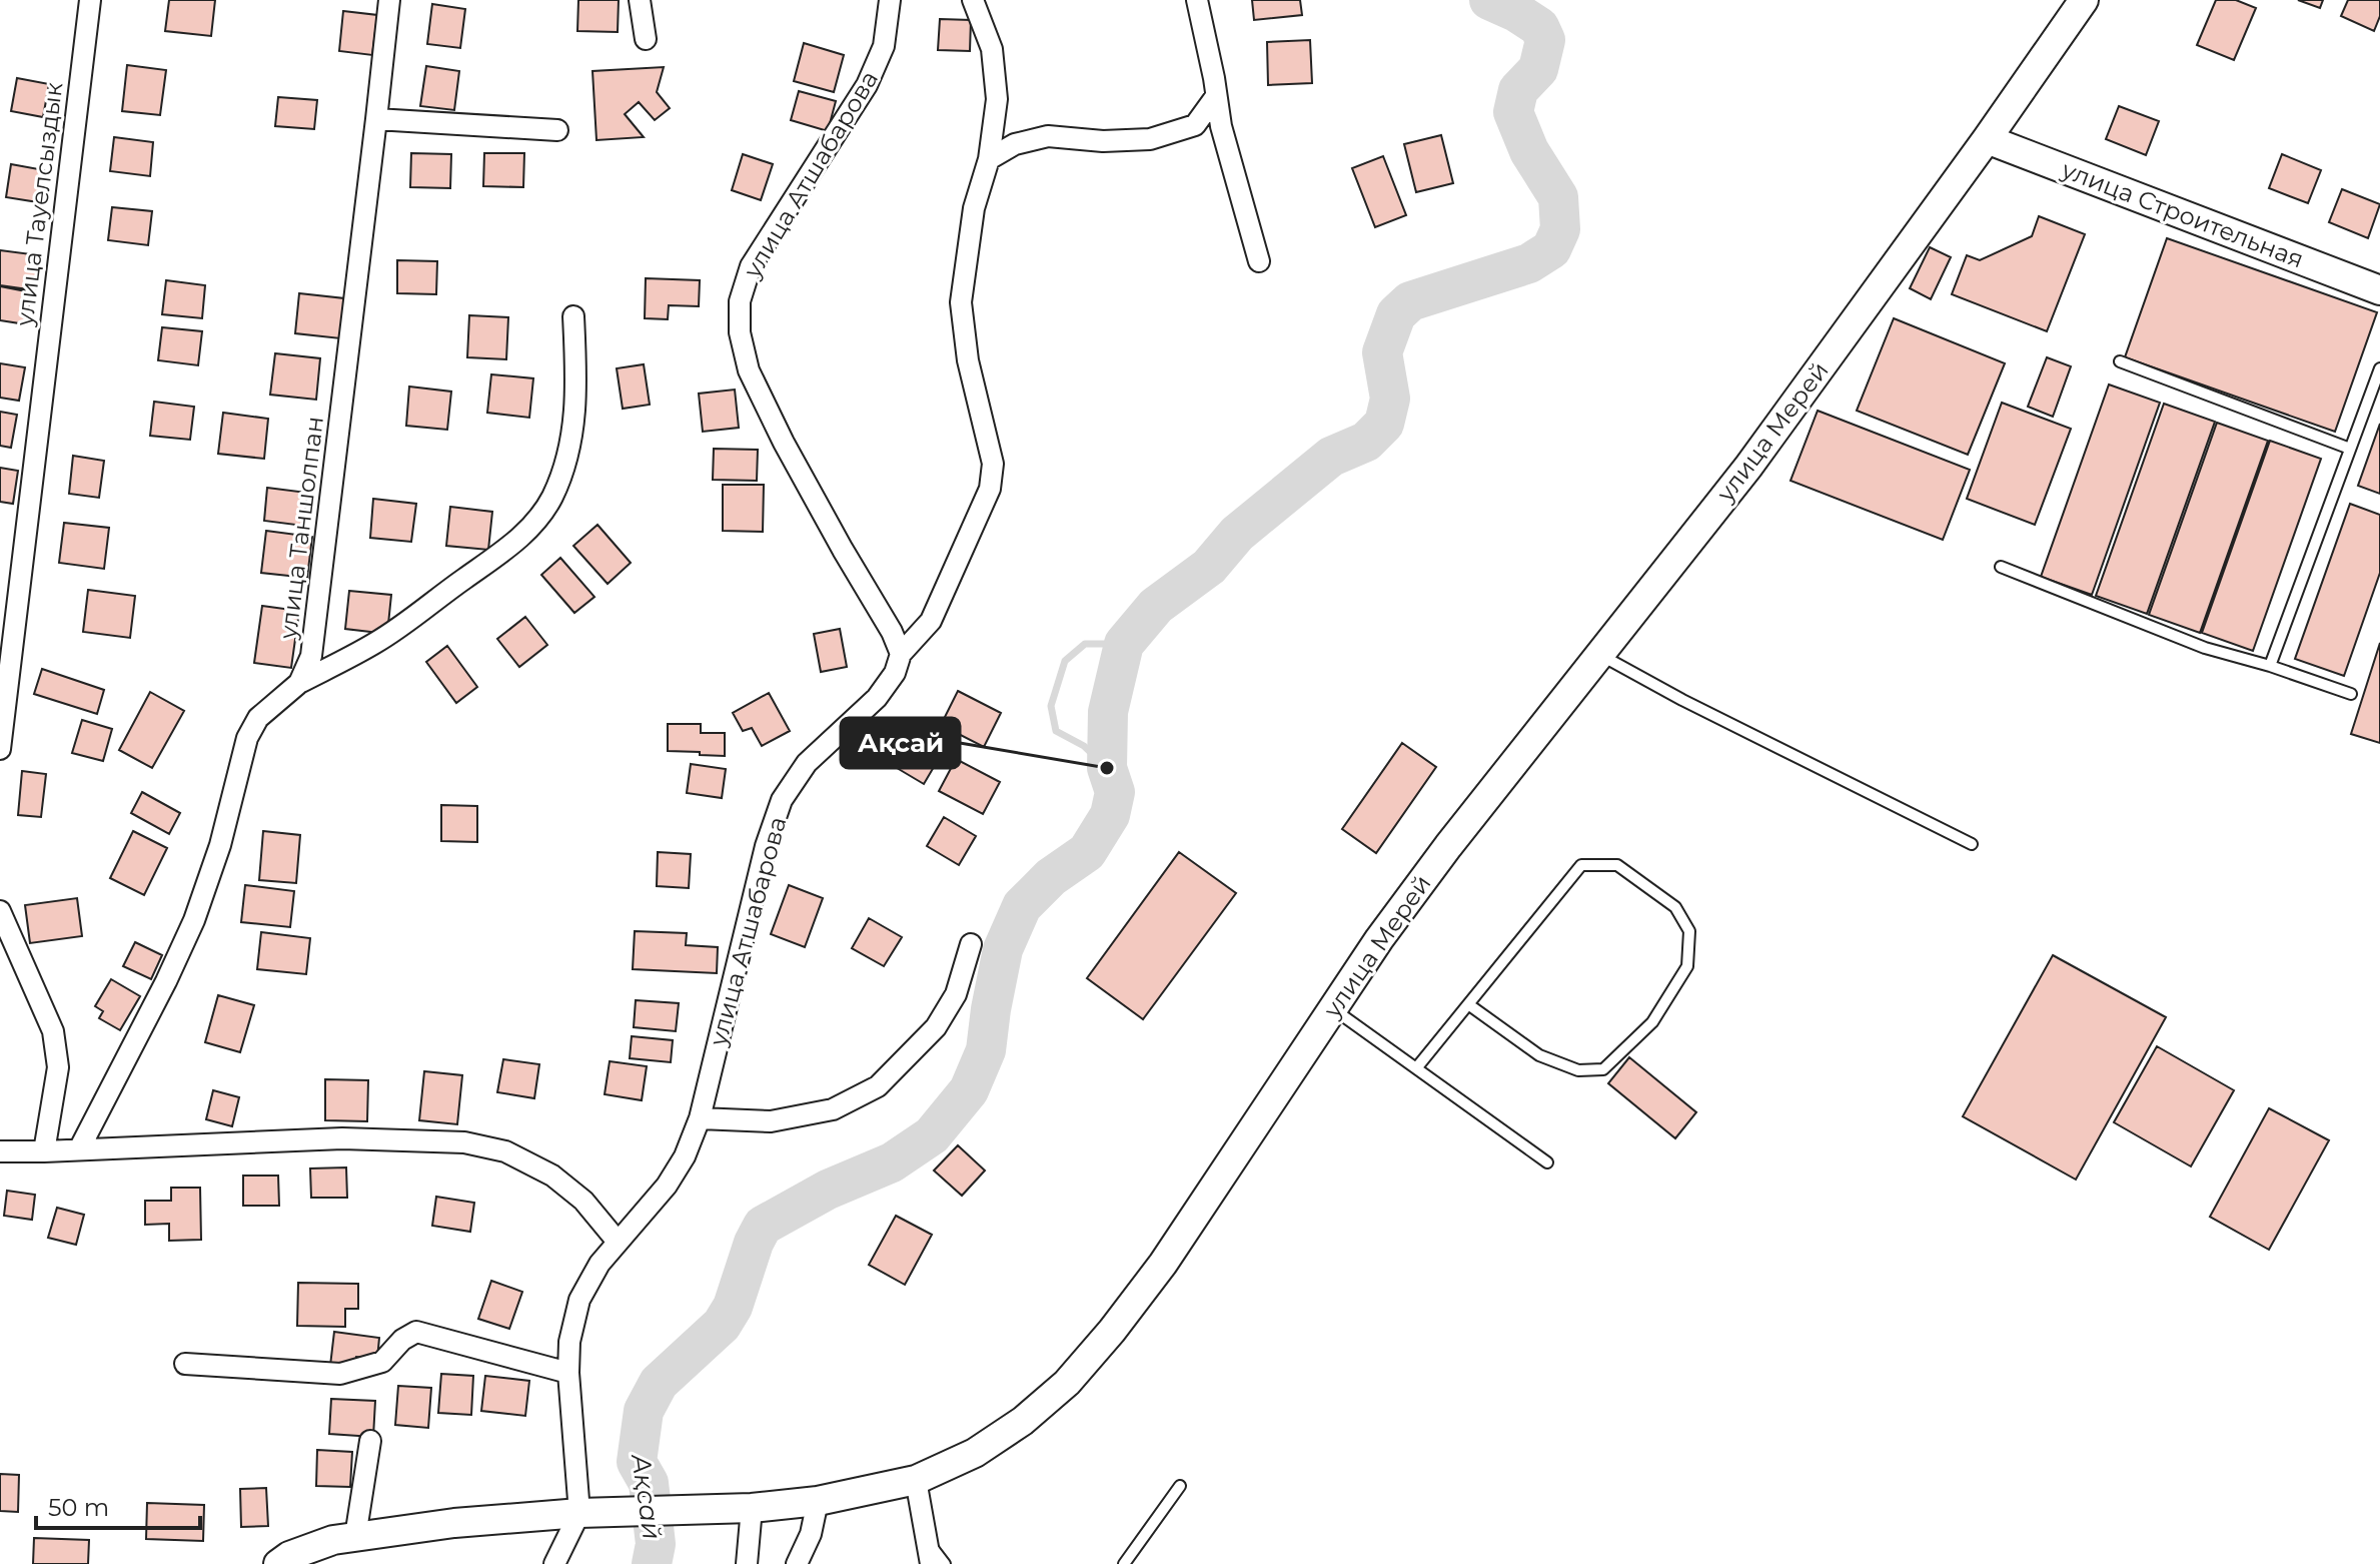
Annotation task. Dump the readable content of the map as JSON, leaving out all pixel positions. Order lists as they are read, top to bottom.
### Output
{
  "streets": {
    "main road": ["улица Строительная", "улица Мерей"],
    "street": ["улица Атшабарова", "улица Тауелсыздык", "улица Таншолпан"]
  },
  "crossings": [
    ["улица Атшабарова", "улица Мерей"],
    ["улица Строительная", "улица Мерей"]
  ],
  "water": ["Ақсай"],
  "places": ["Ақсай"],
  "scale_bar": "50 m"
}
